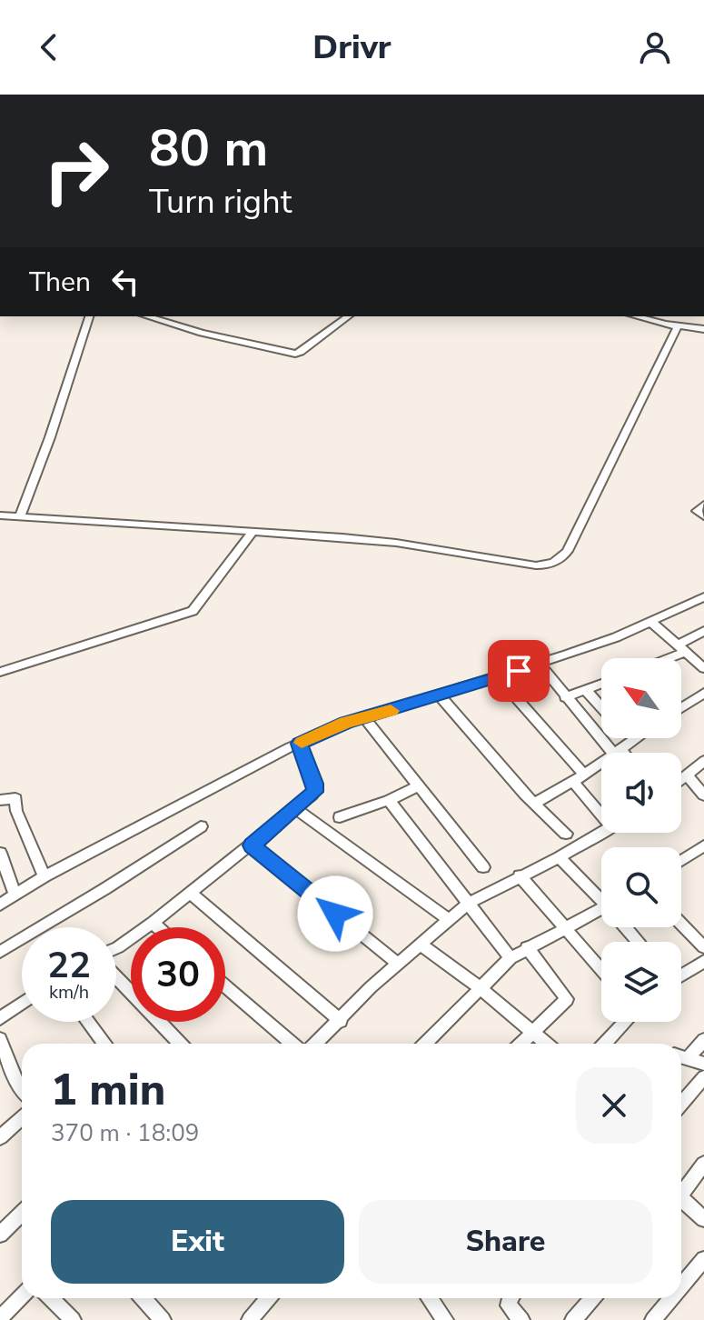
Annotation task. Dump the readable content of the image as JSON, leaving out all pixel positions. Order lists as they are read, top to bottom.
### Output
{
  "north": "top left",
  "page": {
    "header": "Drivr",
    "turn": ["80 m", "Turn right"],
    "then": "Then",
    "speed": "22 km/h",
    "limit": "30",
    "heading": ["1 min", "370 m · 18:09"],
    "buttons": ["Exit", "Share"]
  }
}
